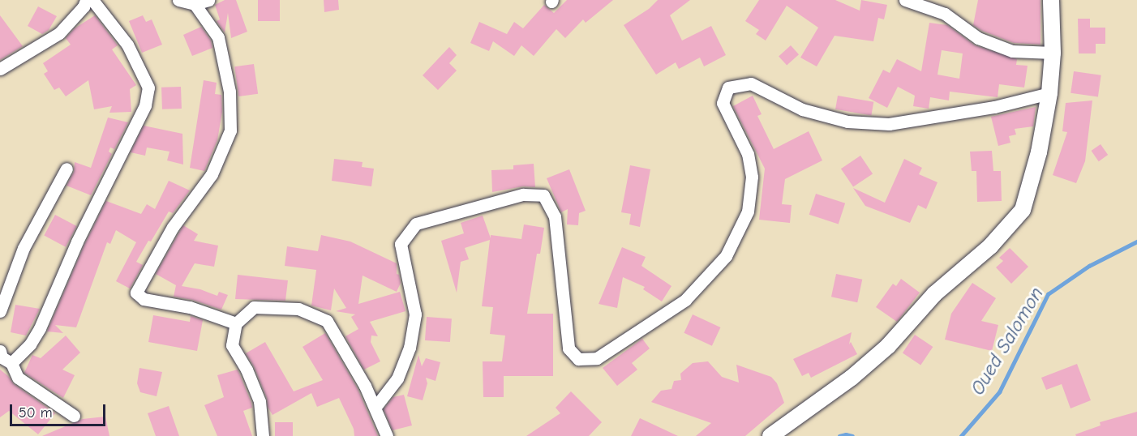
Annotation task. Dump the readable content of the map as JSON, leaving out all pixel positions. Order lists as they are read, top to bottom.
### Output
{
  "water": ["Oued Salomon"],
  "scale_bar": "50 m"
}
